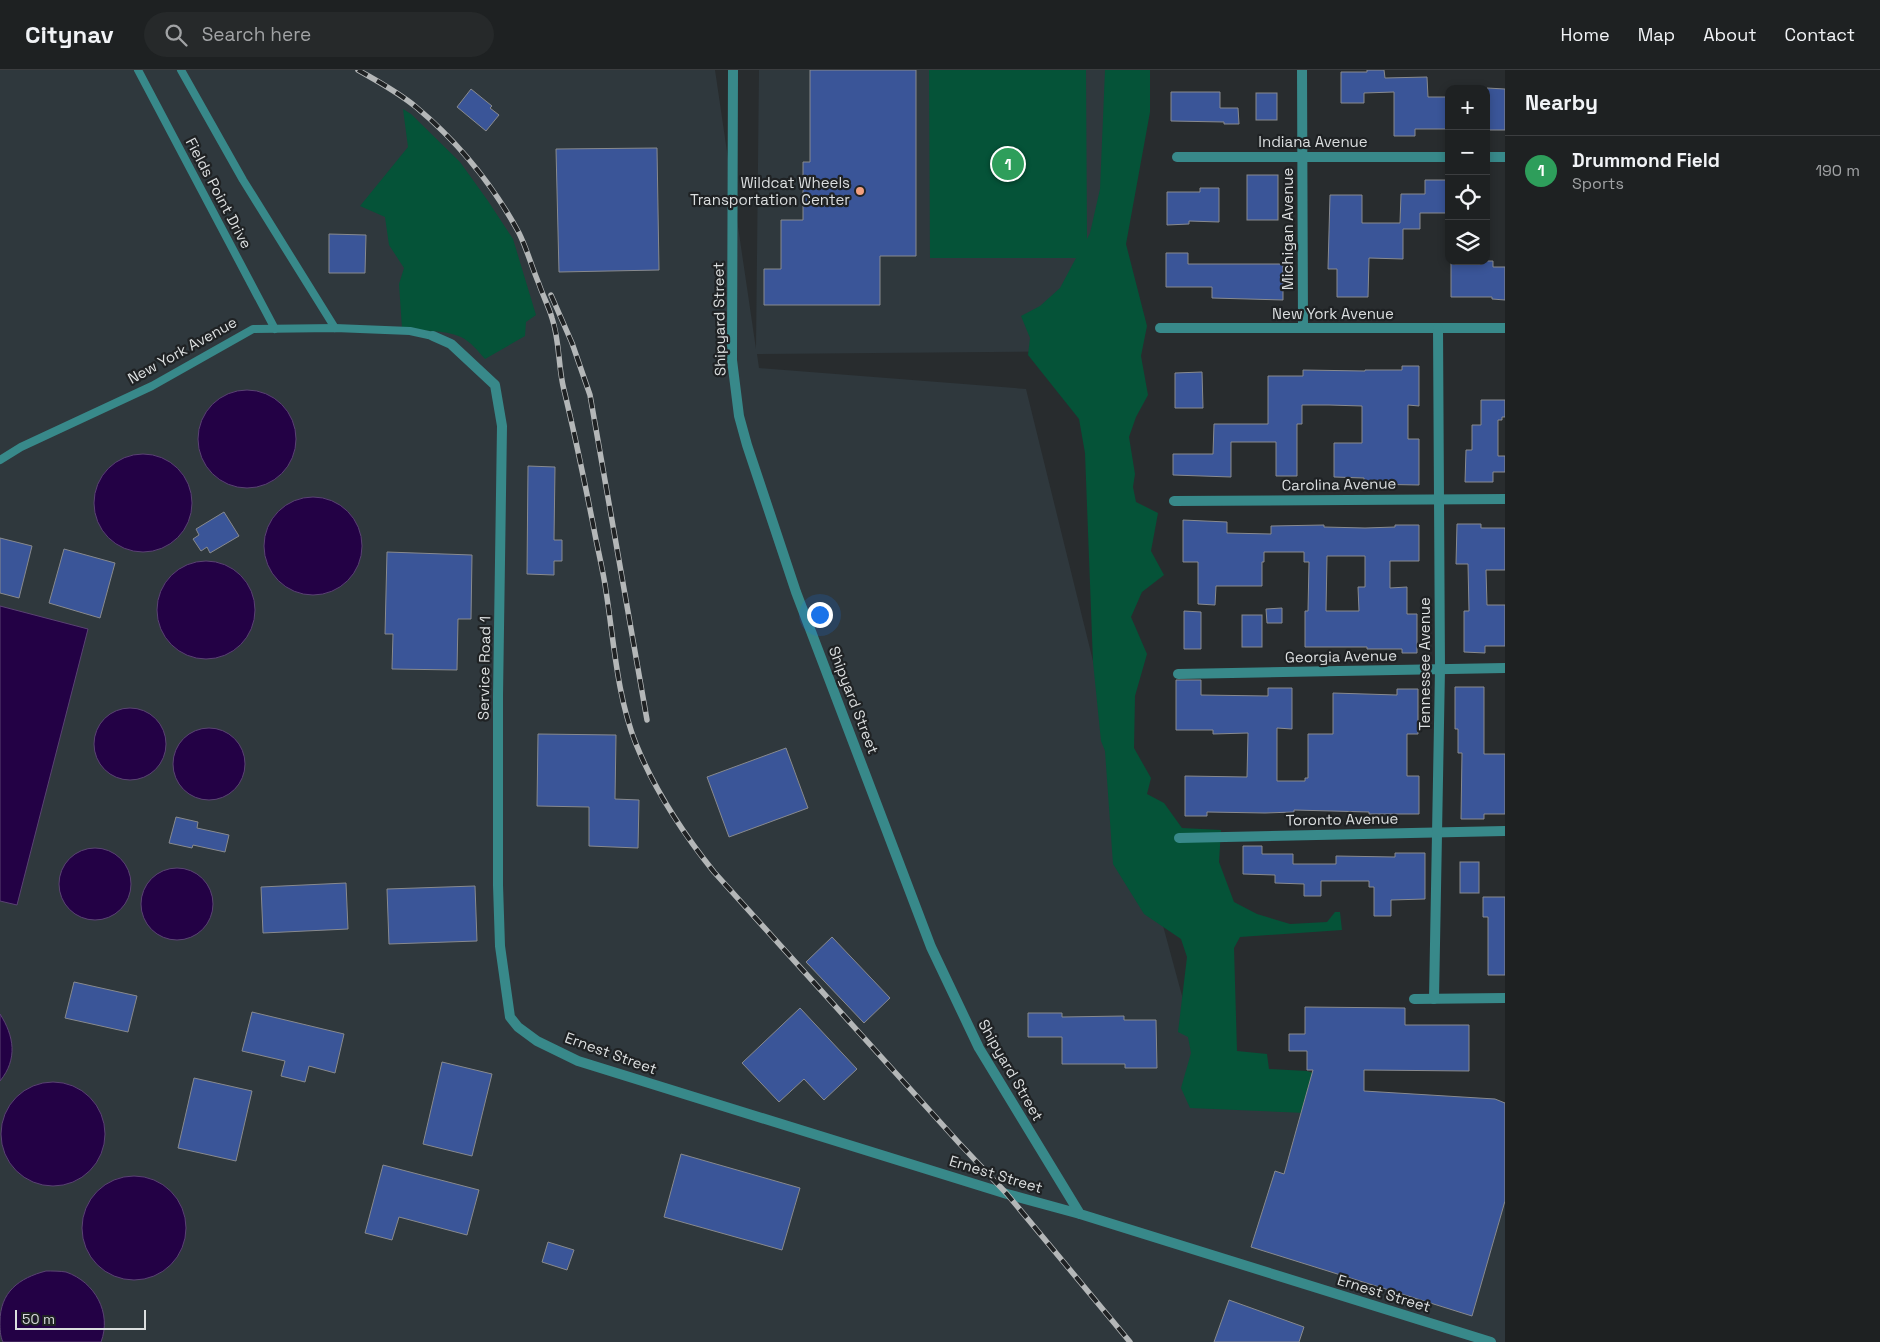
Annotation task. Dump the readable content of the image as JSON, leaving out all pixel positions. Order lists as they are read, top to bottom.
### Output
{
  "streets": {
    "street": [
      "Indiana Avenue",
      "Michigan Avenue",
      "New York Avenue",
      "Shipyard Street",
      "Carolina Avenue",
      "Georgia Avenue",
      "Tennessee Avenue",
      "Service Road 1",
      "Toronto Avenue",
      "Ernest Street"
    ],
    "lane": ["Fields Point Drive"]
  },
  "crossings": [
    ["Indiana Avenue", "Michigan Avenue"],
    ["Fields Point Drive", "New York Avenue"],
    ["Michigan Avenue", "New York Avenue"],
    ["New York Avenue", "Tennessee Avenue"],
    ["New York Avenue", "Service Road 1"],
    ["Shipyard Street", "Ernest Street"],
    ["Carolina Avenue", "Tennessee Avenue"],
    ["Georgia Avenue", "Tennessee Avenue"],
    ["Tennessee Avenue", "Toronto Avenue"],
    ["Service Road 1", "Ernest Street"]
  ],
  "places": ["Wildcat Wheels Transportation Center"],
  "scale_bar": "50 m",
  "page": {
    "header": "Citynav",
    "search": "Search here",
    "nav": [
      "Home",
      "Map",
      "About",
      "Contact"
    ],
    "heading": "Nearby",
    "map_buttons": ["+", "−"],
    "list": [
      {
        "mark": "1",
        "name": "Drummond Field",
        "note": "Sports",
        "value": "190 m"
      }
    ],
    "pins": "1",
    "scale": "50 m"
  }
}
